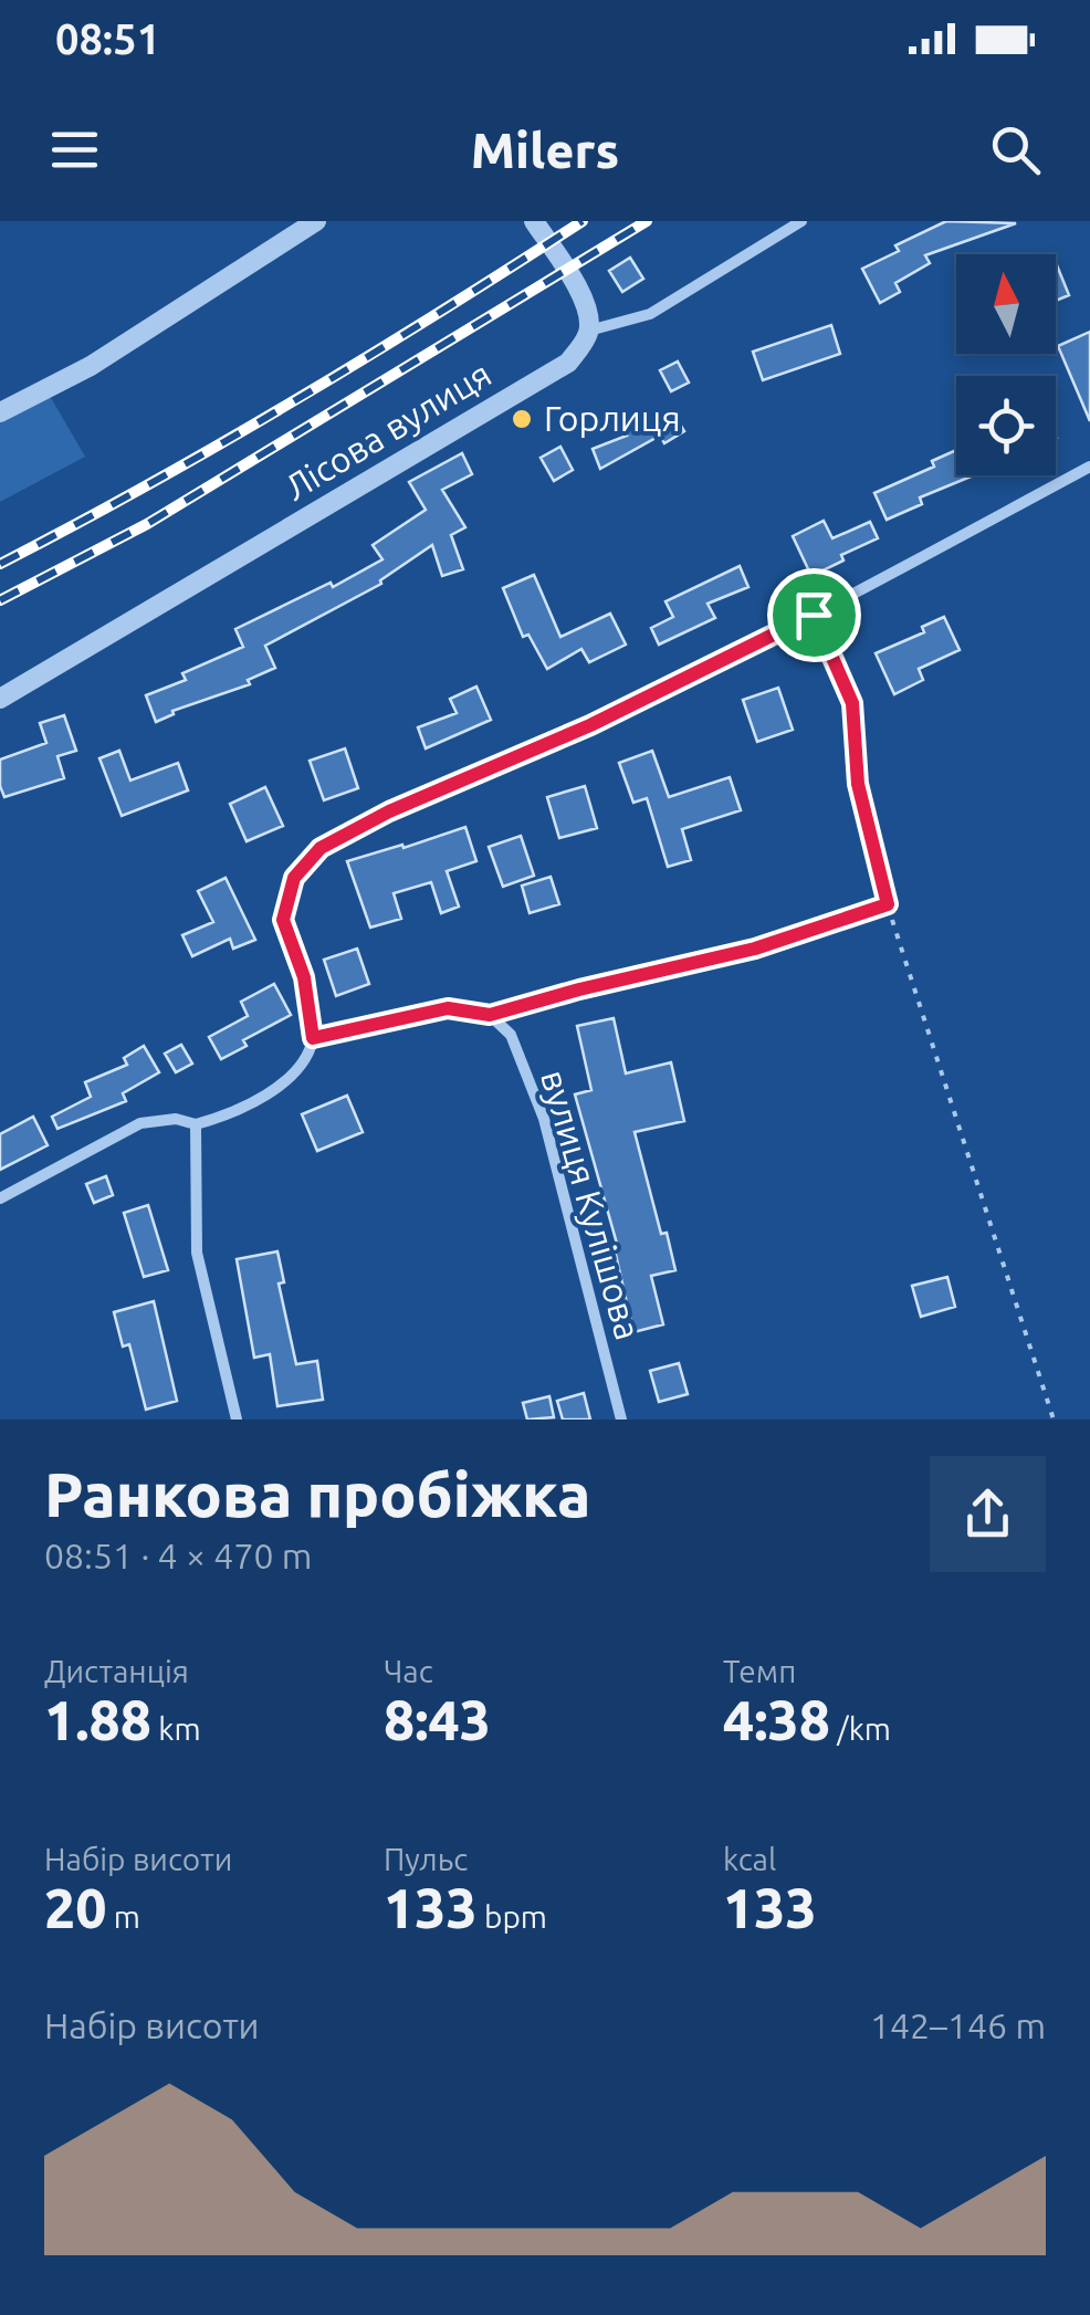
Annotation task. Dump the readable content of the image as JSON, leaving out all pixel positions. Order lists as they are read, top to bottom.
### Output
{
  "streets": {
    "street": ["Лісова вулиця", "вулиця Кулішова"]
  },
  "places": ["Горлиця"],
  "north": "top",
  "page": {
    "status": "08:51",
    "header": "Milers",
    "heading": ["Ранкова пробіжка", "08:51 · 4 × 470 m"],
    "stats": [
      ["Дистанція", "1.88 km"],
      ["Час", "8:43"],
      ["Темп", "4:38 /km"],
      ["Набір висоти", "20 m"],
      ["Пульс", "133 bpm"],
      ["kcal", "133"]
    ],
    "chart": ["Набір висоти", "142–146 m"]
  }
}
